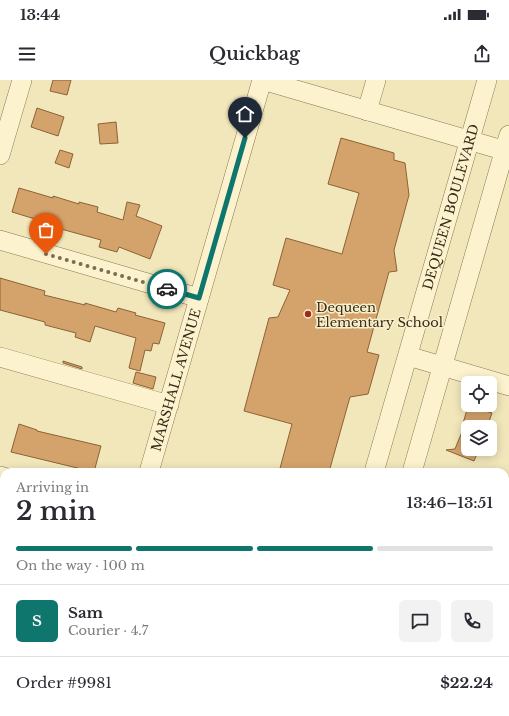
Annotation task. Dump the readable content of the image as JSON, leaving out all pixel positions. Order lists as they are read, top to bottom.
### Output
{
  "streets": {
    "street": ["DEQUEEN BOULEVARD", "MARSHALL AVENUE"]
  },
  "places": ["Dequeen Elementary School"],
  "page": {
    "status": "13:44",
    "header": "Quickbag",
    "heading": ["2 min", "Arriving in", "13:46–13:51"],
    "panel": [
      "Sam",
      "Courier · 4.7",
      "Order #9981",
      "$22.24"
    ],
    "bar": "On the way · 100 m",
    "round": "S"
  }
}
